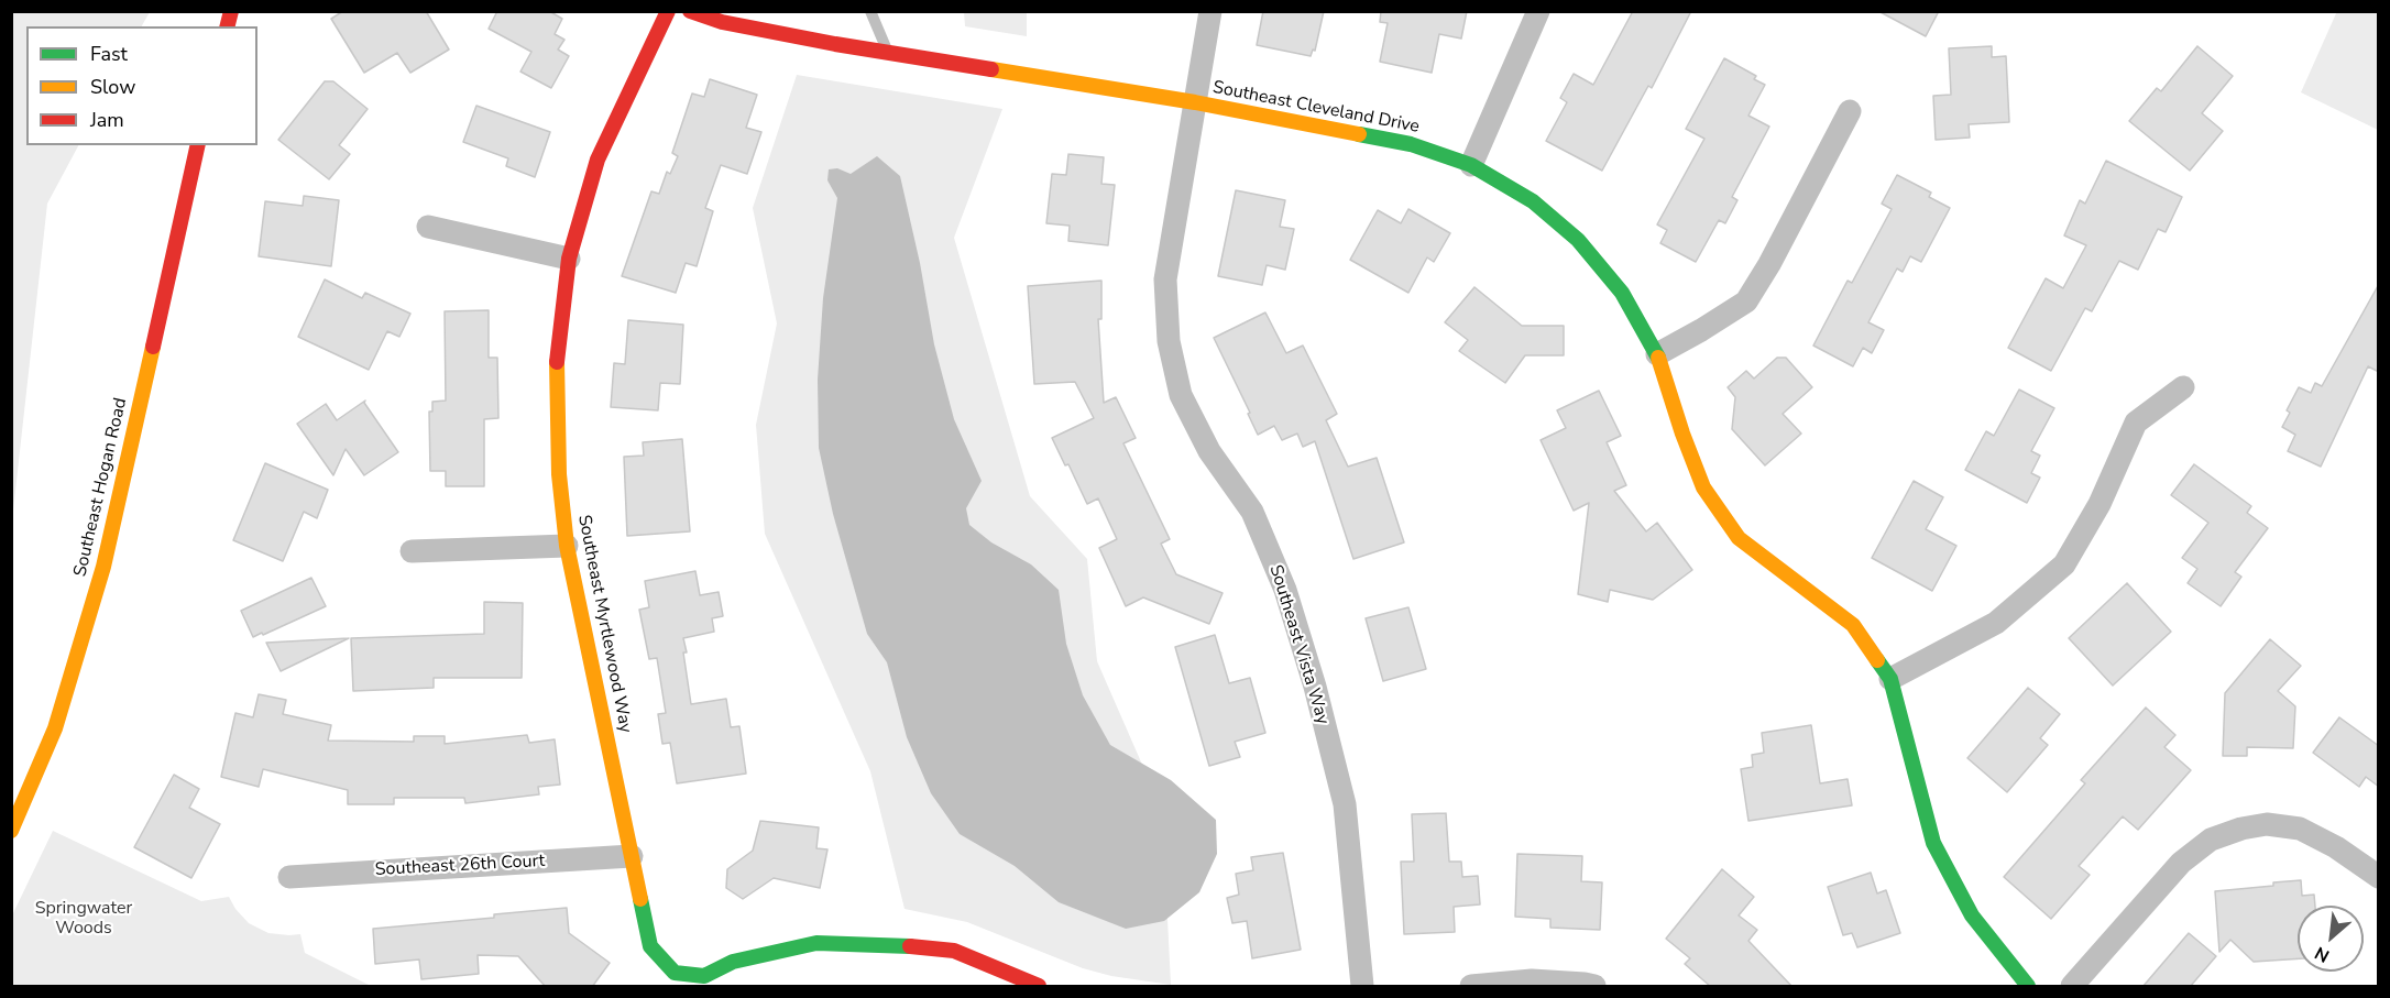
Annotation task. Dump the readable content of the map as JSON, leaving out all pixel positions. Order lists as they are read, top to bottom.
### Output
{
  "streets": {
    "street": [
      "Southeast Cleveland Drive",
      "Southeast Hogan Road",
      "Southeast Myrtlewood Way",
      "Southeast Vista Way",
      "Southeast 26th Court"
    ]
  },
  "crossings": [
    ["Southeast Cleveland Drive", "Southeast Vista Way"],
    ["Southeast Myrtlewood Way", "Southeast 26th Court"]
  ],
  "parks": ["Springwater Woods"],
  "legend": ["Fast", "Slow", "Jam"],
  "north": "bottom left"
}
